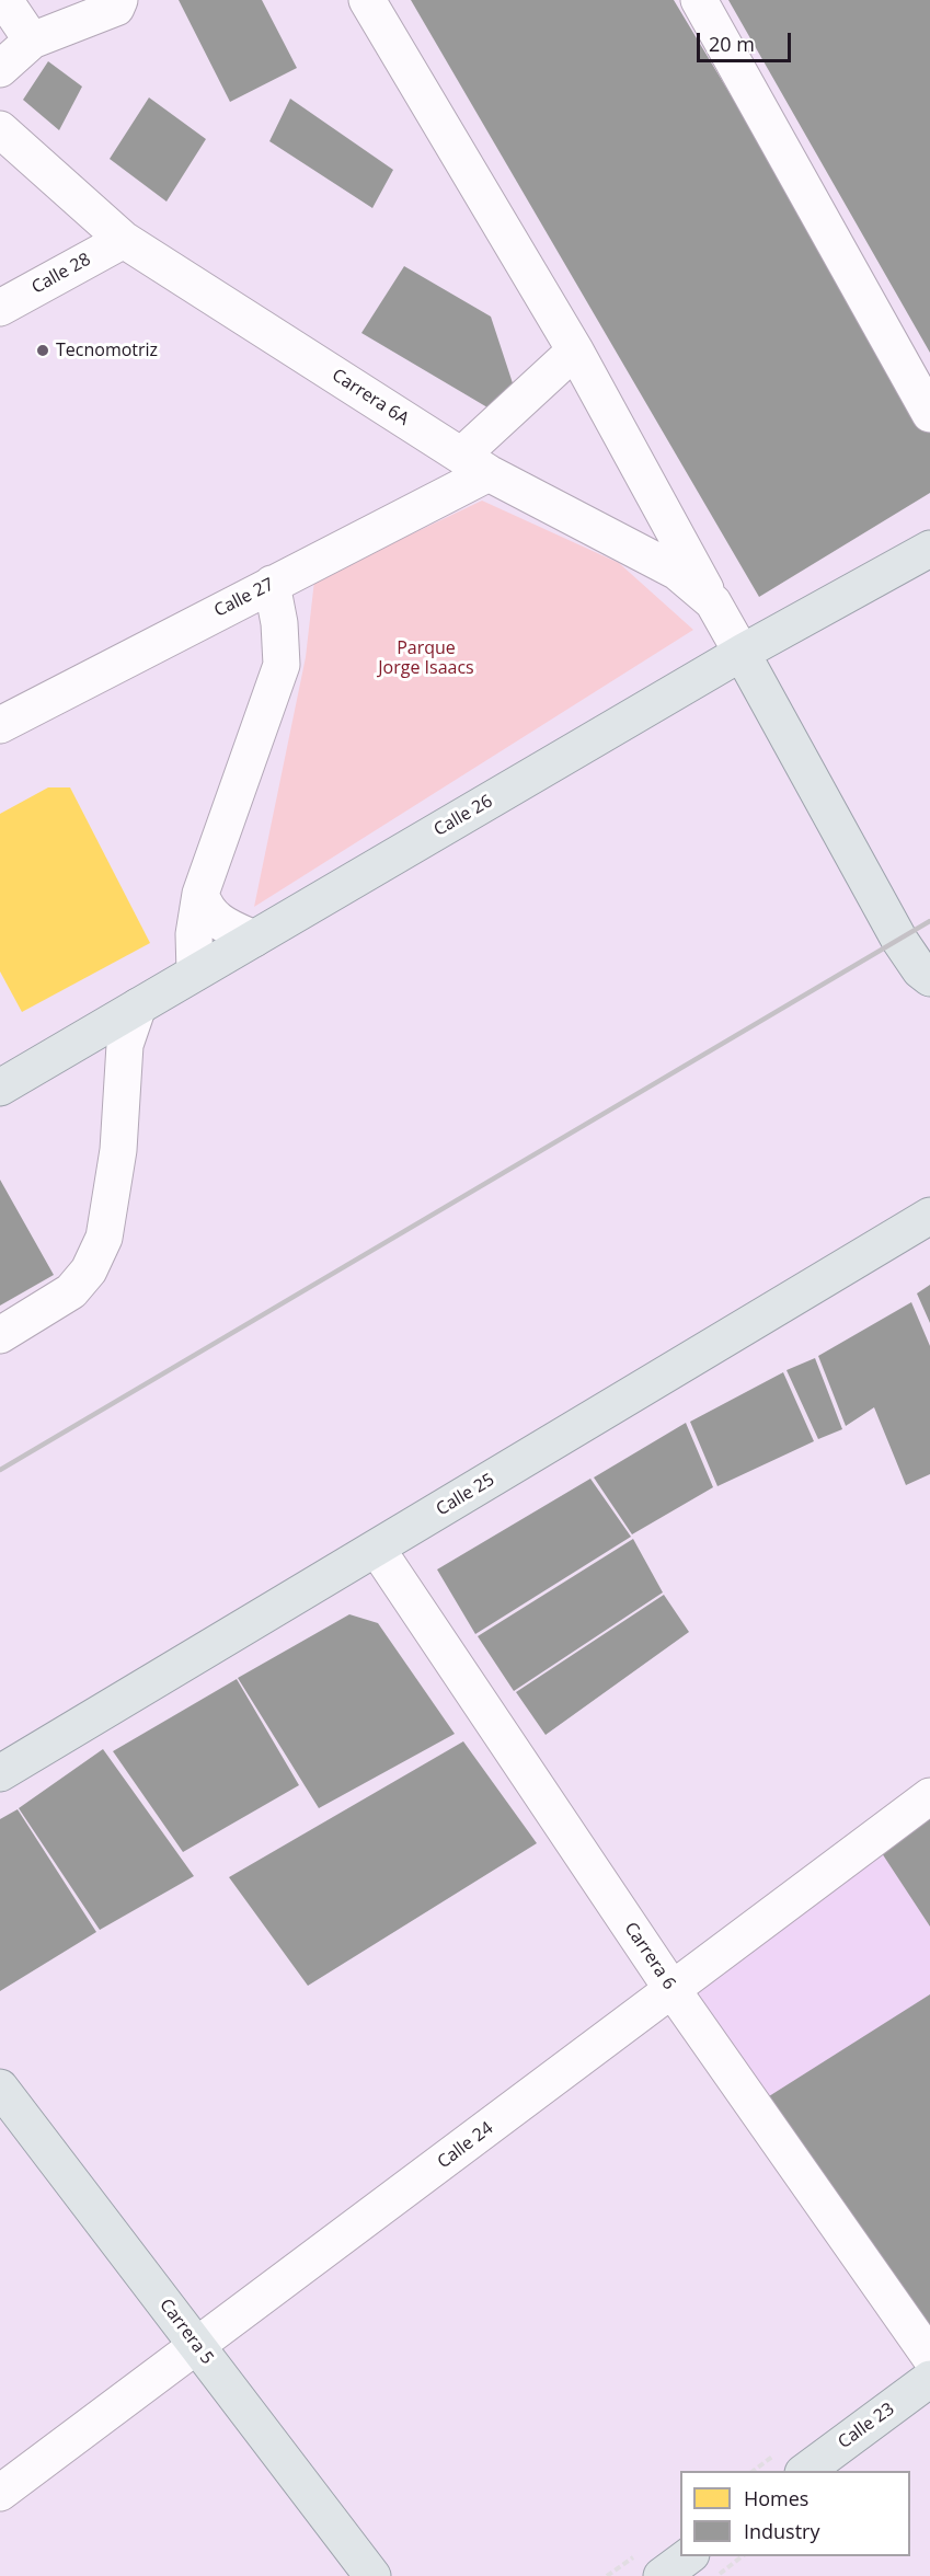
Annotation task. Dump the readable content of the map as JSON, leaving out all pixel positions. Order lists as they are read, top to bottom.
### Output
{
  "streets": {
    "main road": [
      "Calle 26",
      "Calle 25",
      "Carrera 5",
      "Calle 23"
    ],
    "street": [
      "Calle 28",
      "Carrera 6A",
      "Calle 27",
      "Carrera 6",
      "Calle 24"
    ]
  },
  "crossings": [
    ["Calle 28", "Carrera 6A"],
    ["Carrera 6A", "Calle 27"],
    ["Carrera 6A", "Calle 26"],
    ["Calle 25", "Carrera 6"],
    ["Carrera 6", "Calle 24"],
    ["Calle 24", "Carrera 5"]
  ],
  "parks": ["Parque Jorge Isaacs"],
  "places": ["Tecnomotriz"],
  "legend": ["Homes", "Industry"],
  "scale_bar": "20 m"
}
